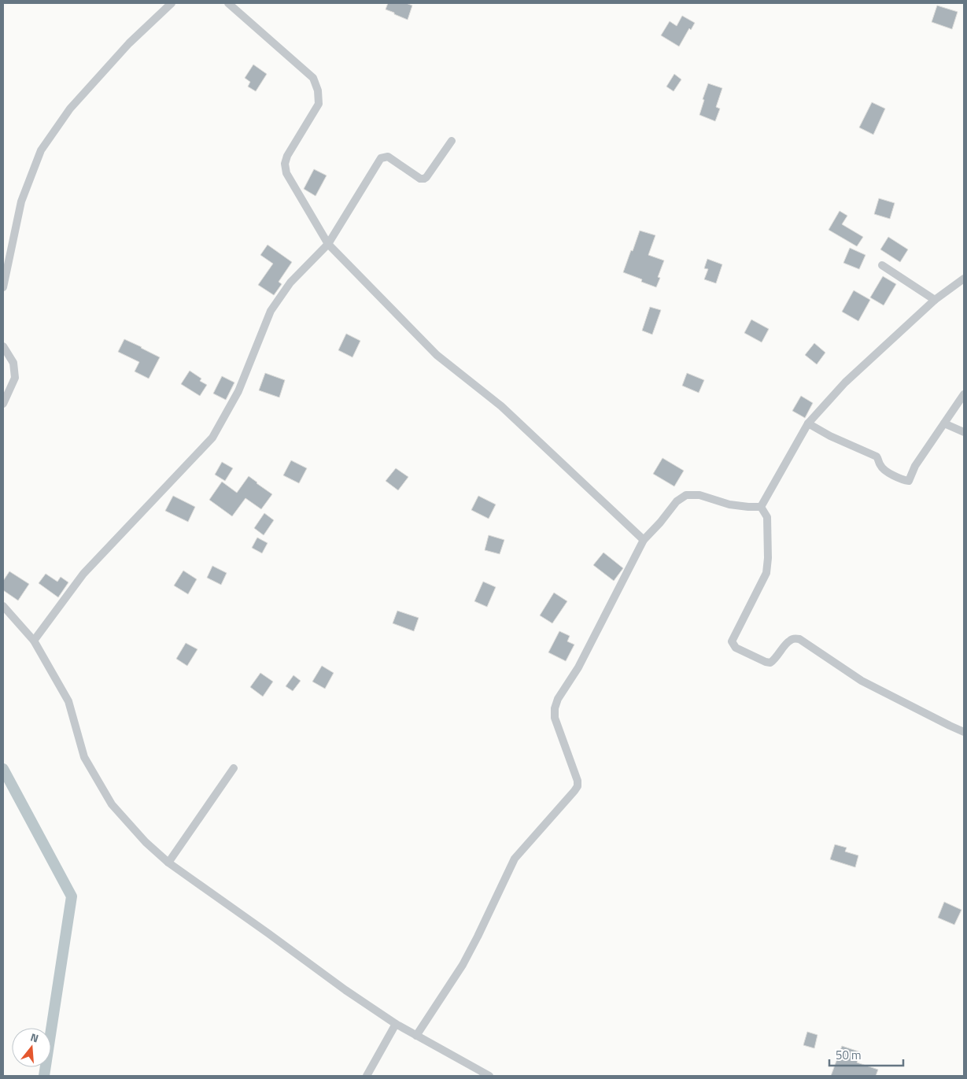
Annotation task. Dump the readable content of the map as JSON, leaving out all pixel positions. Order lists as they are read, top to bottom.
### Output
{
  "scale_bar": "50 m",
  "north": "top"
}
